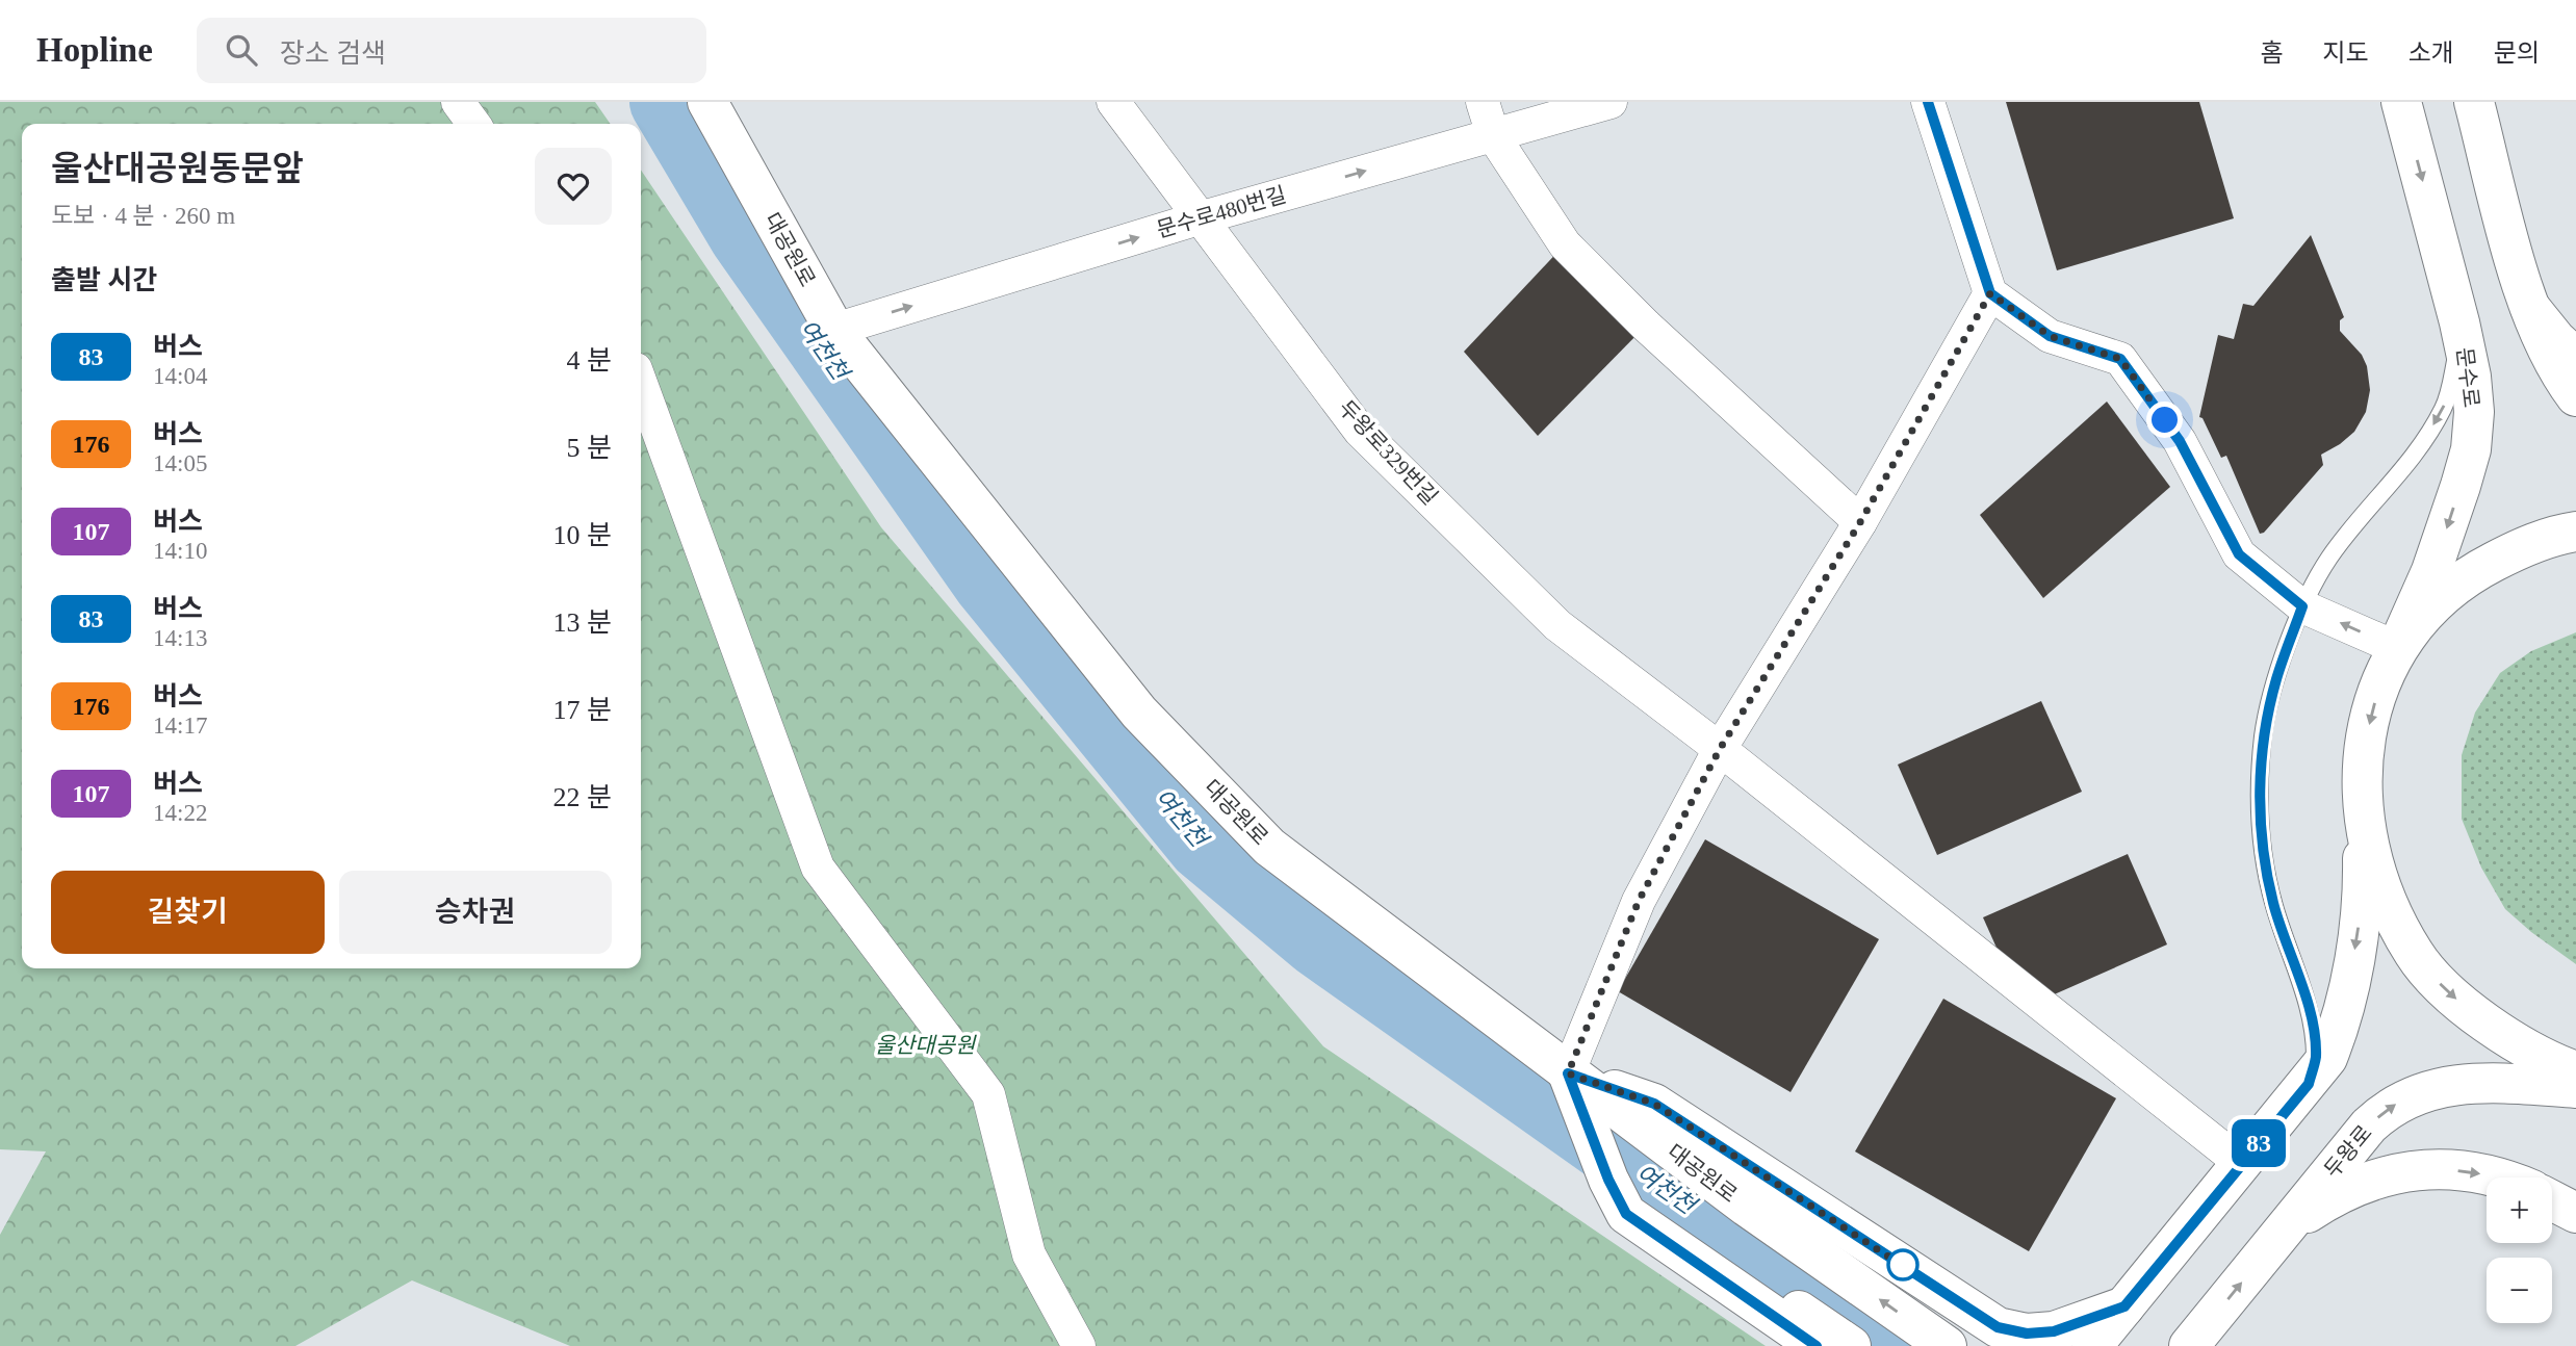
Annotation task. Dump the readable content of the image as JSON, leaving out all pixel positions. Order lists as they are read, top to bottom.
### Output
{
  "streets": {
    "main road": ["대공원로", "문수로", "두왕로"],
    "street": ["문수로480번길", "두왕로329번길"]
  },
  "crossings": [
    ["문수로480번길", "대공원로"],
    ["문수로480번길", "두왕로329번길"]
  ],
  "one_way": ["문수로480번길"],
  "water": ["여천천"],
  "parks": ["울산대공원"],
  "lines": ["bus line 83"],
  "page": {
    "header": "Hopline",
    "search": "장소 검색",
    "nav": [
      "홈",
      "지도",
      "소개",
      "문의"
    ],
    "on_map": "83",
    "heading": [
      ["울산대공원동문앞", "도보 · 4 분 · 260 m"],
      "출발 시간"
    ],
    "list": [
      {
        "mark": "83",
        "name": "버스",
        "note": "14:04",
        "value": "4 분"
      },
      {
        "mark": "176",
        "name": "버스",
        "note": "14:05",
        "value": "5 분"
      },
      {
        "mark": "107",
        "name": "버스",
        "note": "14:10",
        "value": "10 분"
      },
      {
        "mark": "83",
        "name": "버스",
        "note": "14:13",
        "value": "13 분"
      },
      {
        "mark": "176",
        "name": "버스",
        "note": "14:17",
        "value": "17 분"
      },
      {
        "mark": "107",
        "name": "버스",
        "note": "14:22",
        "value": "22 분"
      }
    ],
    "buttons": ["길찾기", "승차권"],
    "map_buttons": ["+", "−"]
  }
}
